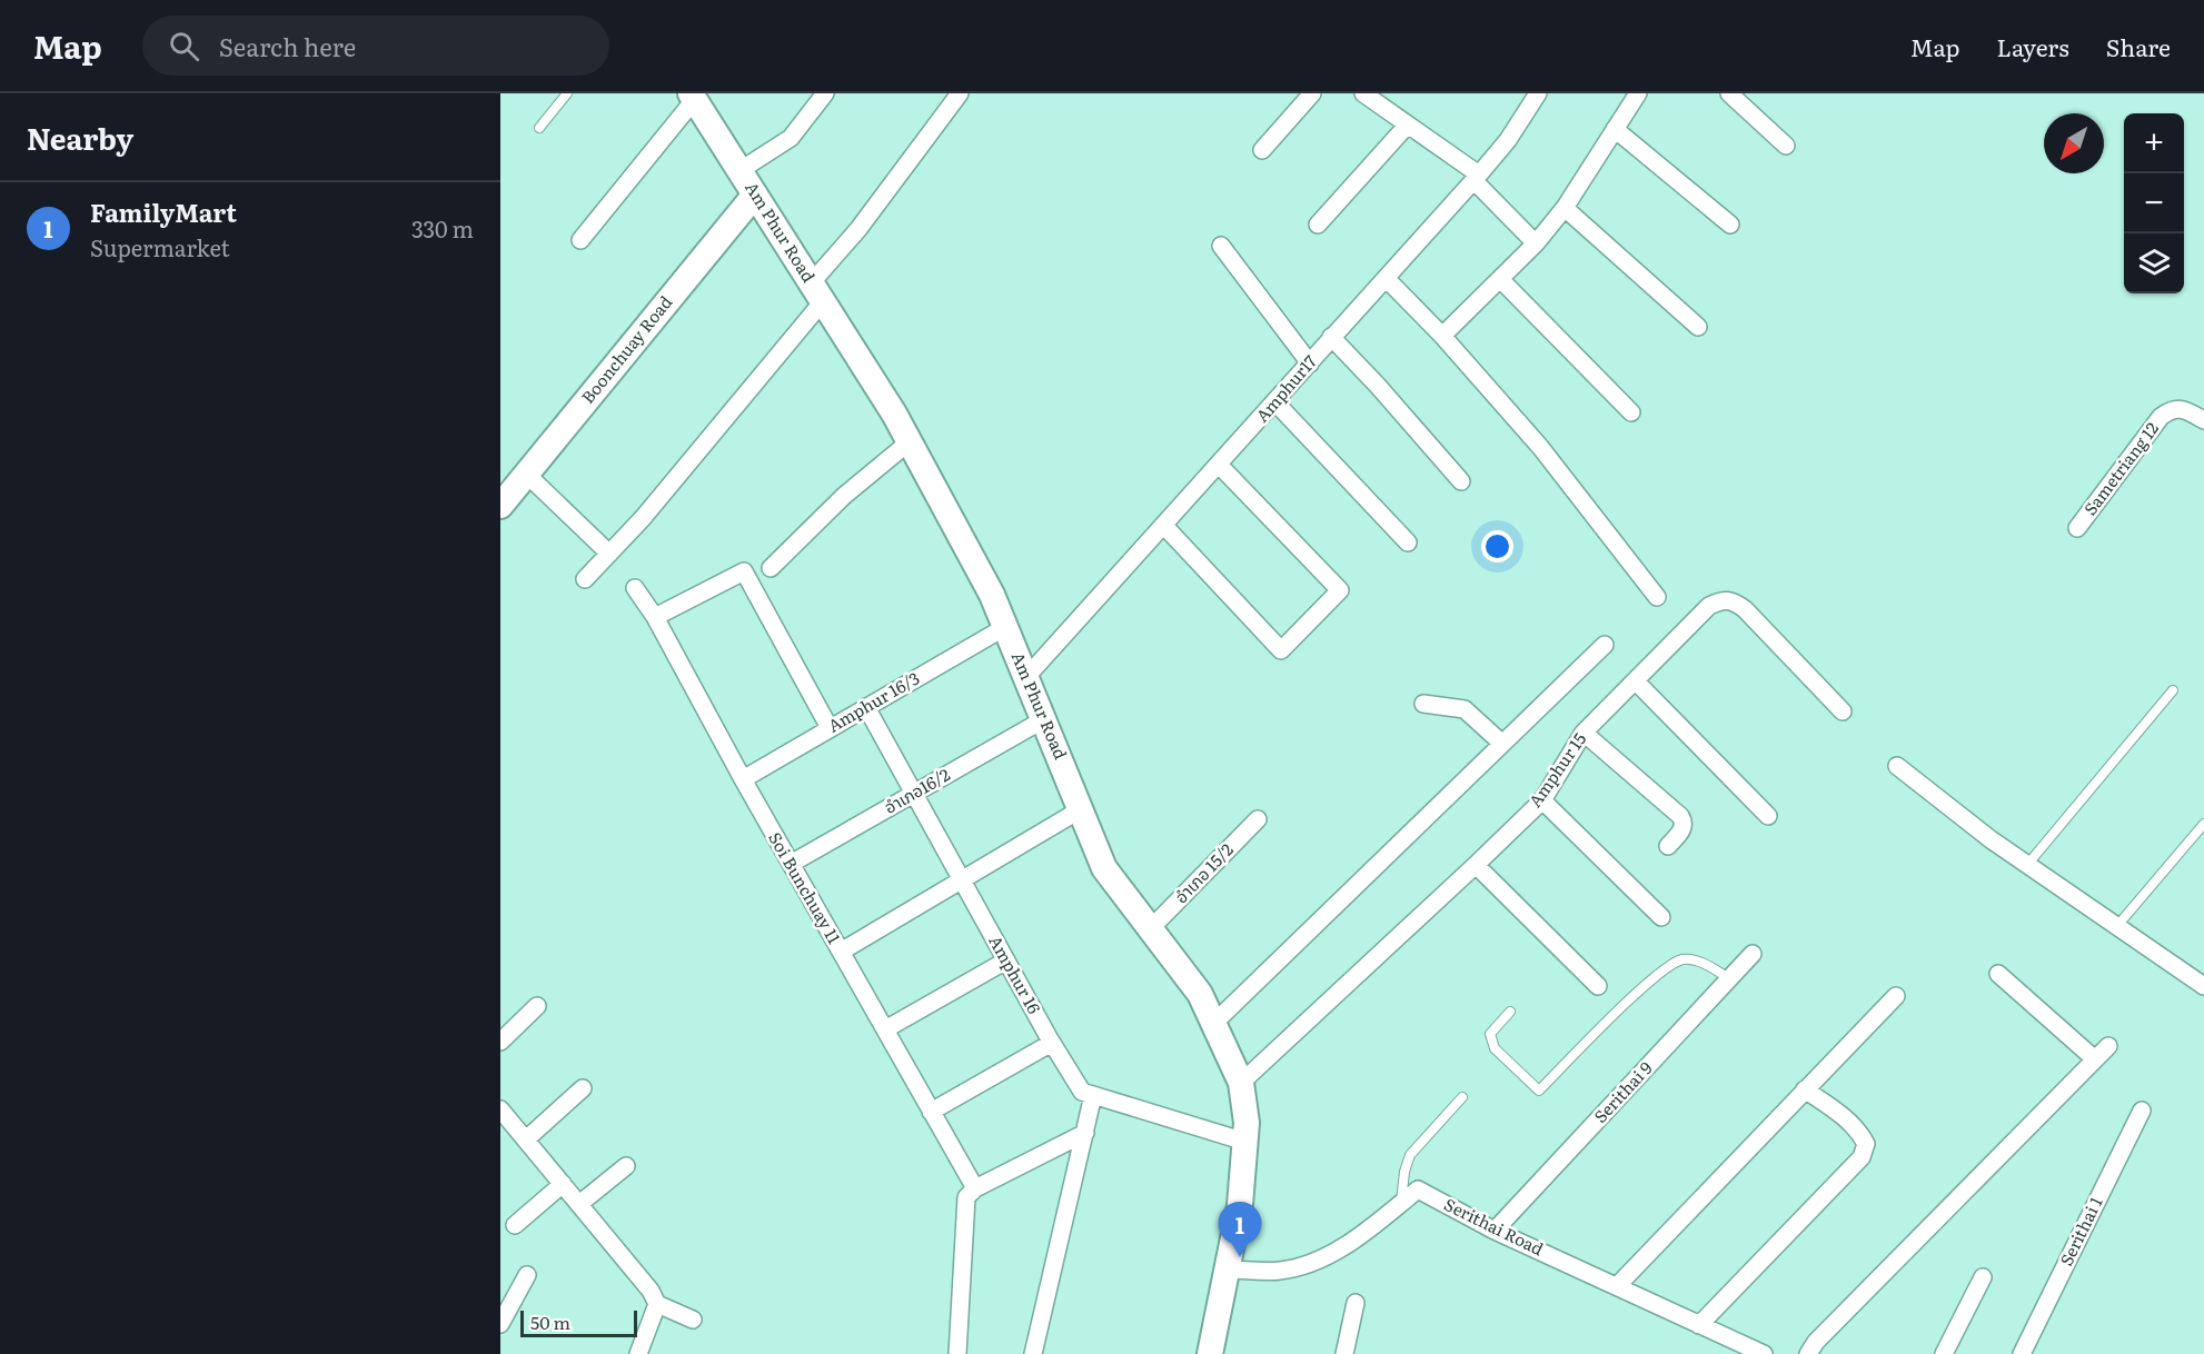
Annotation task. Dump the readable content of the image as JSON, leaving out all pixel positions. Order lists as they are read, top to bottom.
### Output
{
  "streets": {
    "street": [
      "Am Phur Road",
      "Boonchuay Road",
      "Amphur17",
      "Sametriang 12",
      "Amphur 16/3",
      "Amphur 15",
      "อำเภอ16/2",
      "อำเภอ 15/2",
      "Soi Bunchuay 11",
      "Amphur 16",
      "Serithai 9",
      "Serithai Road",
      "Serithai 1"
    ]
  },
  "crossings": [
    ["Am Phur Road", "Boonchuay Road"],
    ["Am Phur Road", "Amphur17"],
    ["Am Phur Road", "Amphur 16/3"],
    ["Am Phur Road", "Amphur 15"],
    ["Am Phur Road", "อำเภอ16/2"],
    ["Am Phur Road", "อำเภอ 15/2"],
    ["Am Phur Road", "Amphur 16"],
    ["Am Phur Road", "Serithai Road"],
    ["Amphur 16/3", "Soi Bunchuay 11"],
    ["Amphur 16/3", "Amphur 16"],
    ["อำเภอ16/2", "Soi Bunchuay 11"],
    ["อำเภอ16/2", "Amphur 16"],
    ["Serithai 9", "Serithai Road"]
  ],
  "scale_bar": "50 m",
  "north": "bottom left",
  "page": {
    "header": "Map",
    "search": "Search here",
    "nav": ["Map", "Layers", "Share"],
    "heading": "Nearby",
    "map_buttons": ["+", "−"],
    "list": [
      {
        "mark": "1",
        "name": "FamilyMart",
        "note": "Supermarket",
        "value": "330 m"
      }
    ],
    "pins": "1",
    "scale": "50 m"
  }
}
